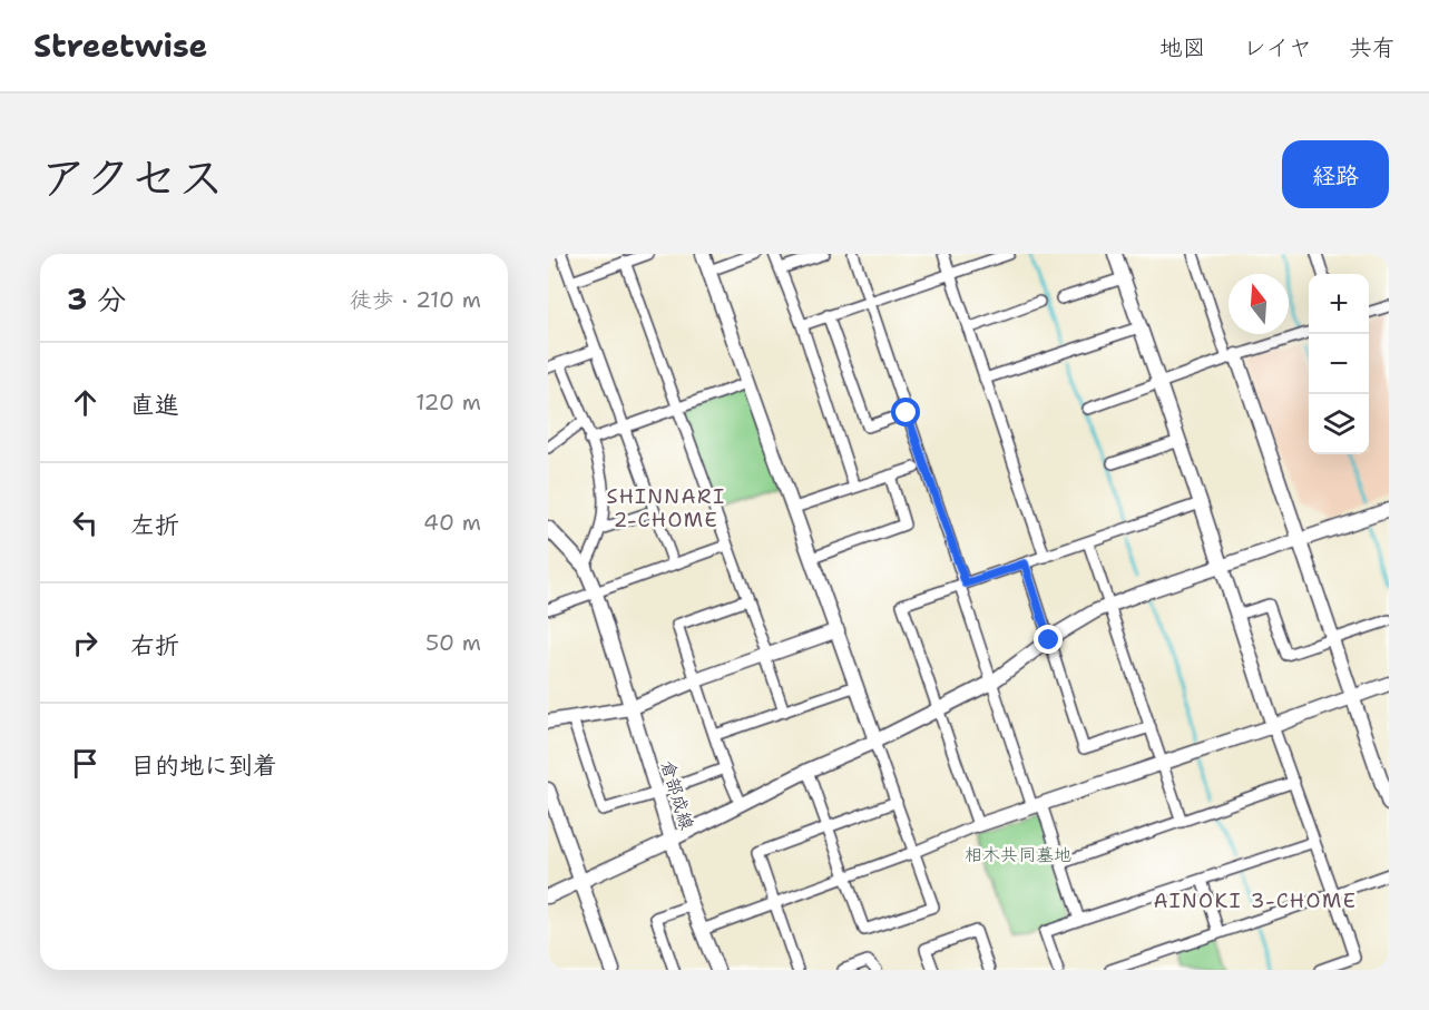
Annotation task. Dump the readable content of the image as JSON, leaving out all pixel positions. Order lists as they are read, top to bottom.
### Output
{
  "streets": {
    "street": ["倉部成線"]
  },
  "districts": ["SHINNARI 2-CHOME", "AINOKI 3-CHOME"],
  "parks": ["相木共同墓地"],
  "north": "top",
  "page": {
    "header": "Streetwise",
    "nav": ["地図", "レイヤ", "共有"],
    "title": "アクセス",
    "buttons": "経路",
    "heading": ["3 分", "徒歩 · 210 m"],
    "map_buttons": ["+", "−"],
    "list": [
      ["直進", "120 m"],
      ["左折", "40 m"],
      ["右折", "50 m"],
      "目的地に到着"
    ]
  }
}
